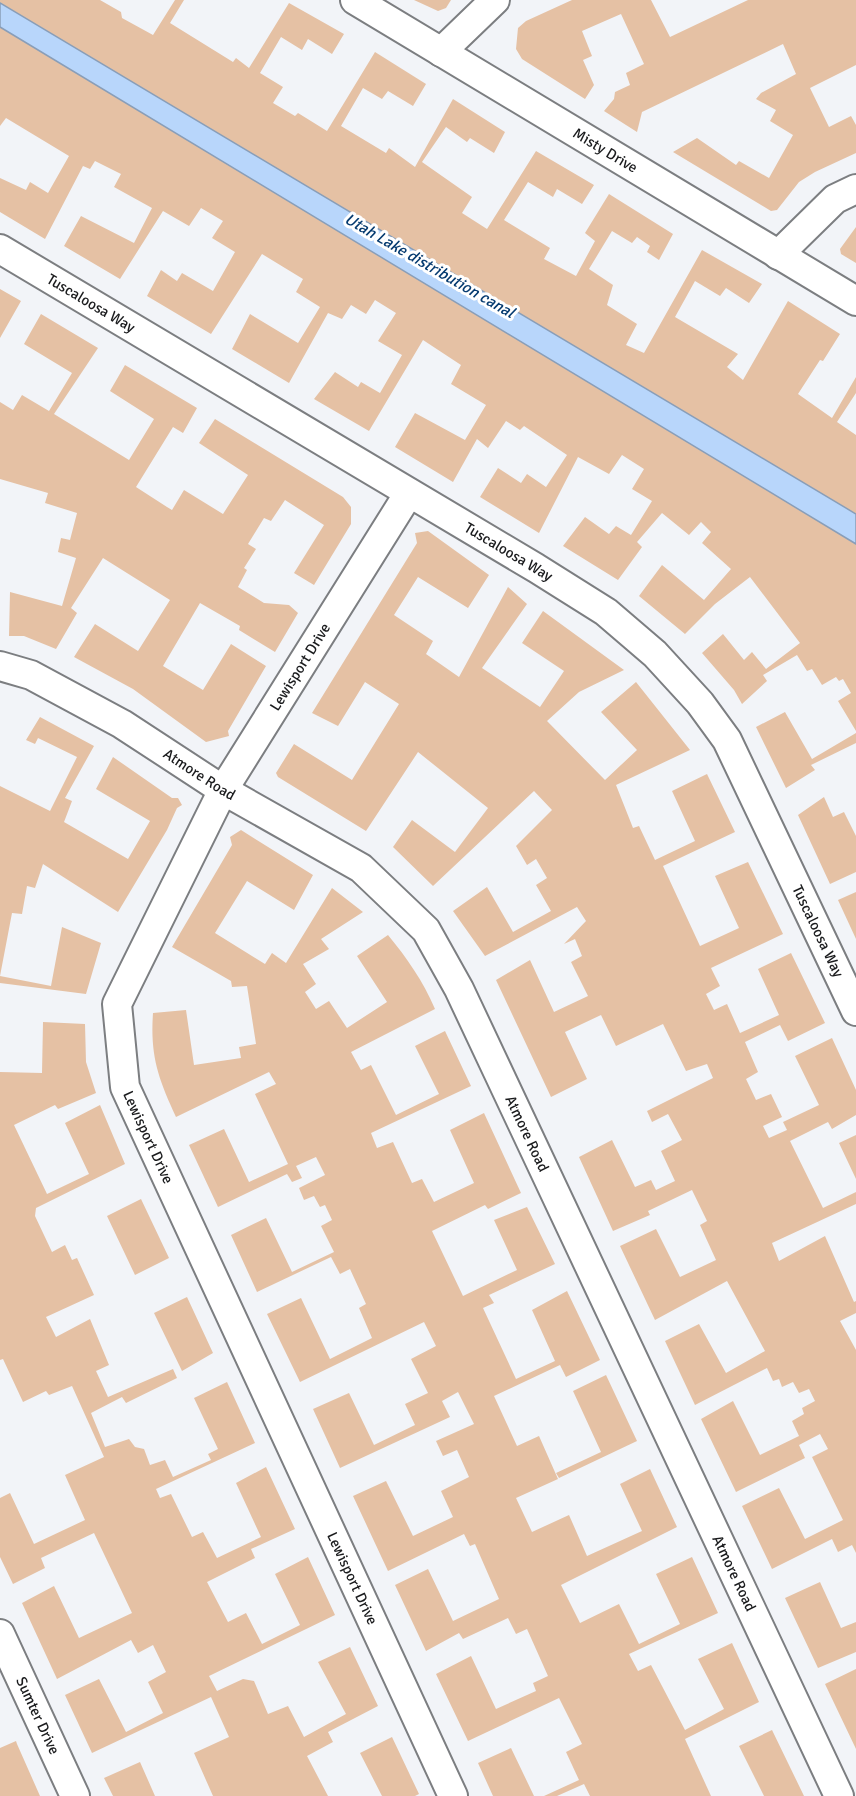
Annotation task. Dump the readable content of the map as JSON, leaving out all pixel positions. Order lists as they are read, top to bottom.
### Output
{
  "streets": {
    "street": [
      "Misty Drive",
      "Tuscaloosa Way",
      "Lewisport Drive",
      "Atmore Road",
      "Sumter Drive"
    ]
  },
  "crossings": [
    ["Tuscaloosa Way", "Lewisport Drive"],
    ["Lewisport Drive", "Atmore Road"]
  ],
  "water": ["Utah Lake distribution canal"]
}
